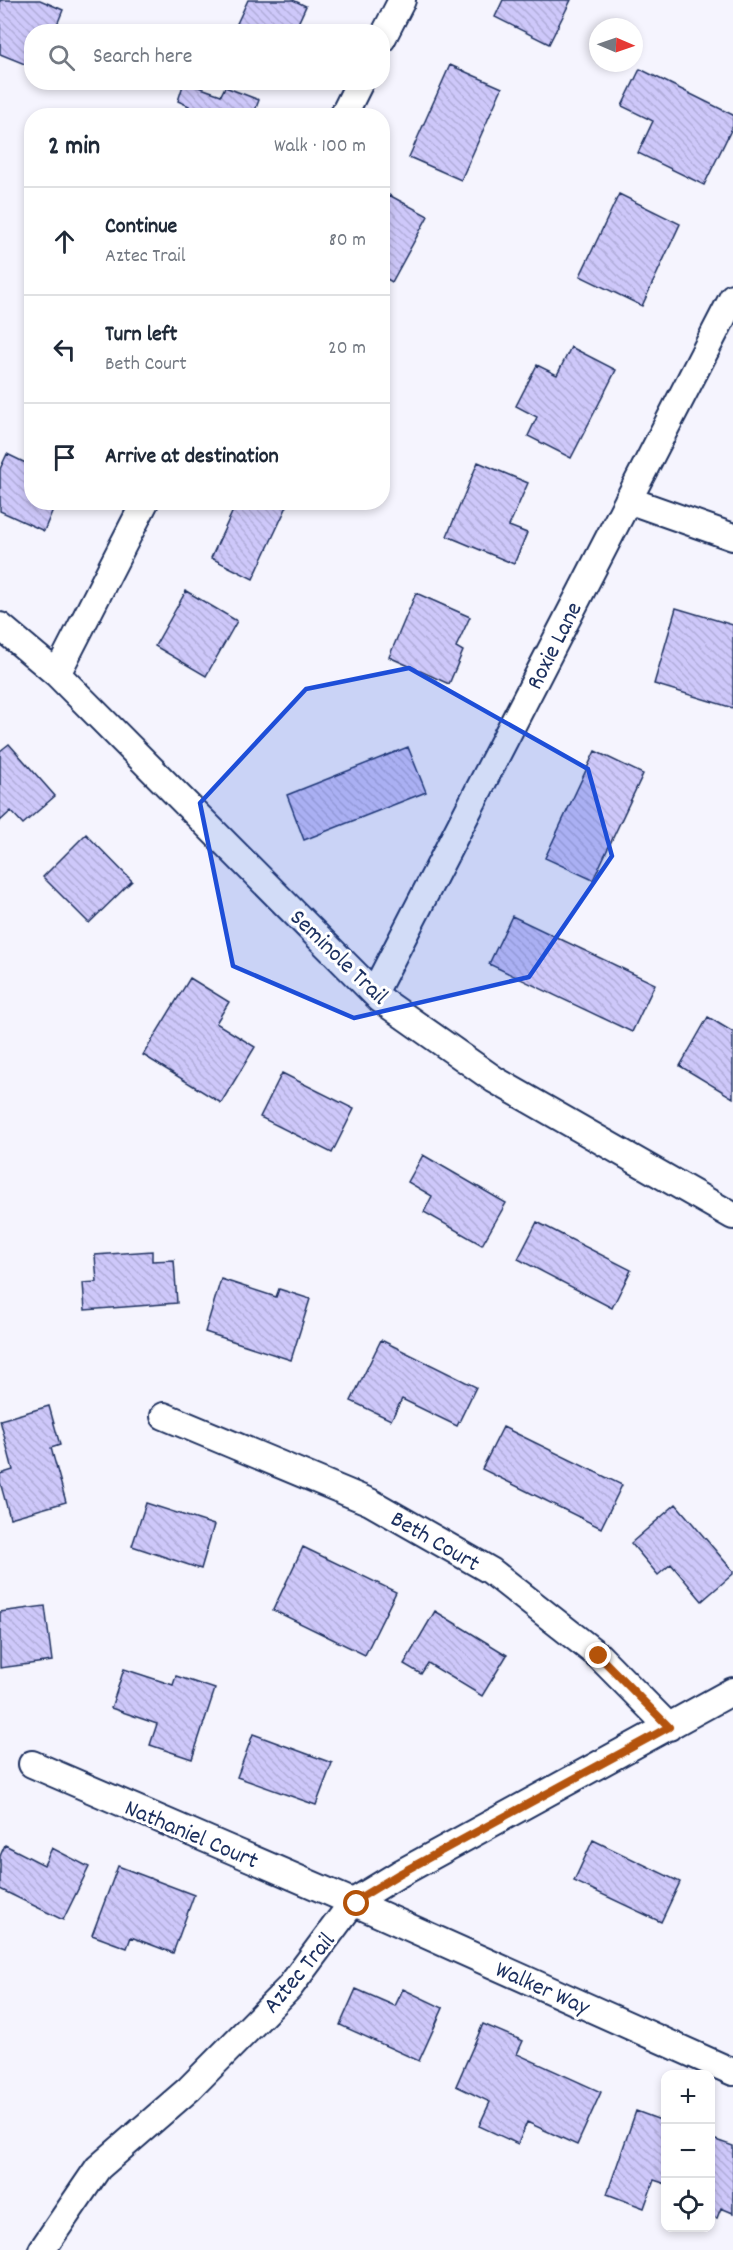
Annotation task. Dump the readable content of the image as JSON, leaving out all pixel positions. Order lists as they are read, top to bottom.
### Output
{
  "streets": {
    "street": [
      "Roxie Lane",
      "Seminole Trail",
      "Beth Court",
      "Nathaniel Court",
      "Aztec Trail",
      "Walker Way"
    ]
  },
  "crossings": [
    ["Roxie Lane", "Seminole Trail"],
    ["Beth Court", "Aztec Trail"],
    ["Nathaniel Court", "Aztec Trail"],
    ["Nathaniel Court", "Walker Way"],
    ["Aztec Trail", "Walker Way"]
  ],
  "north": "right",
  "page": {
    "search": "Search here",
    "heading": ["2 min", "Walk · 100 m"],
    "list": [
      ["Continue", "Aztec Trail", "80 m"],
      ["Turn left", "Beth Court", "20 m"],
      "Arrive at destination"
    ],
    "map_buttons": ["+", "−"]
  }
}
